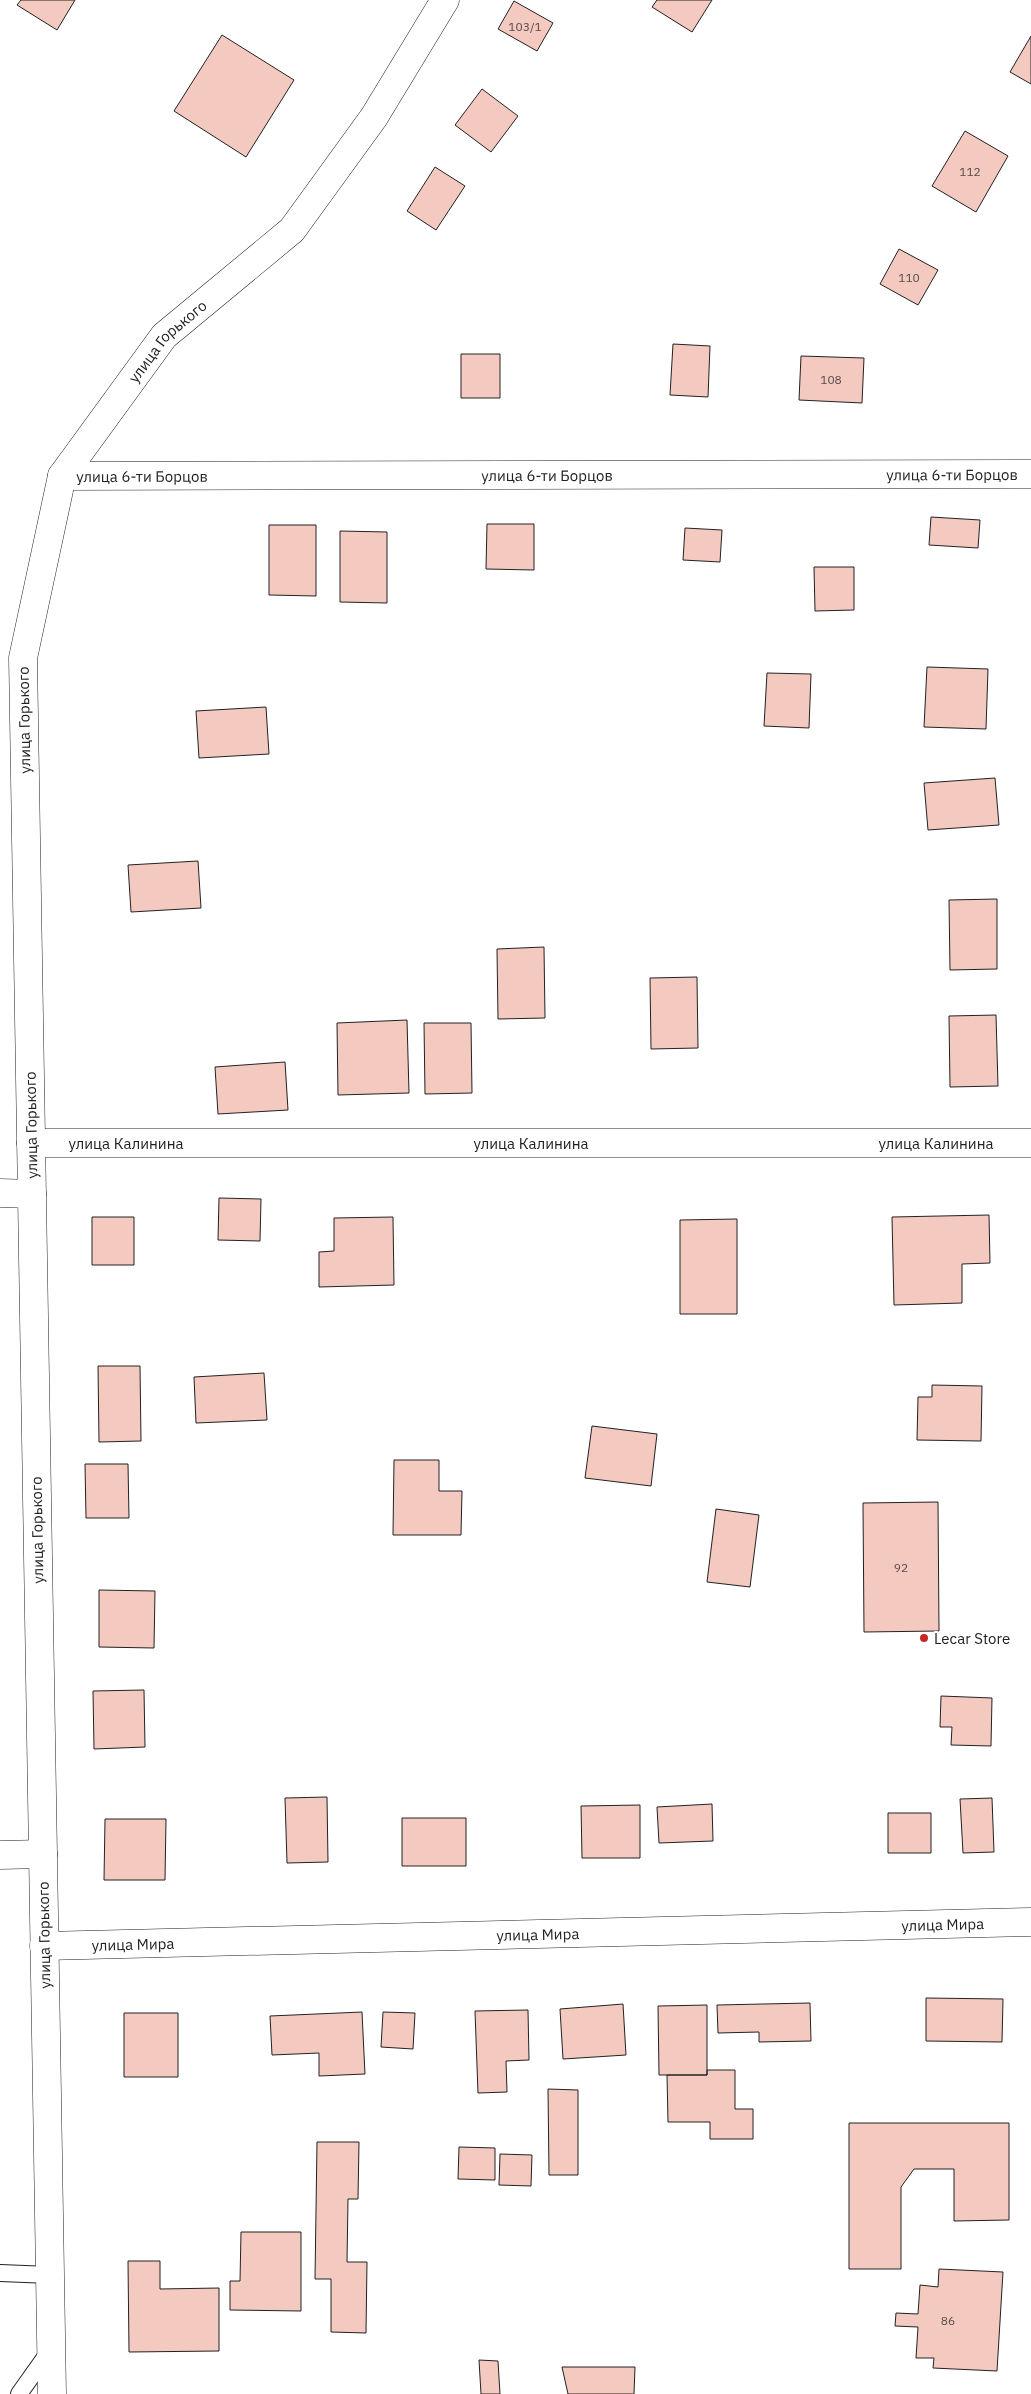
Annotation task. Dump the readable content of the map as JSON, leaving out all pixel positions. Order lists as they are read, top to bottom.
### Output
{
  "streets": {
    "street": [
      "улица Горького",
      "улица 6-ти Борцов",
      "улица Калинина",
      "улица Мира"
    ]
  },
  "crossings": [
    ["улица Горького", "улица 6-ти Борцов"],
    ["улица Горького", "улица Калинина"],
    ["улица Горького", "улица Мира"]
  ],
  "places": ["Lecar Store"],
  "house_numbers": [
    "103/1",
    "112",
    "110",
    "108",
    "92",
    "86"
  ]
}
